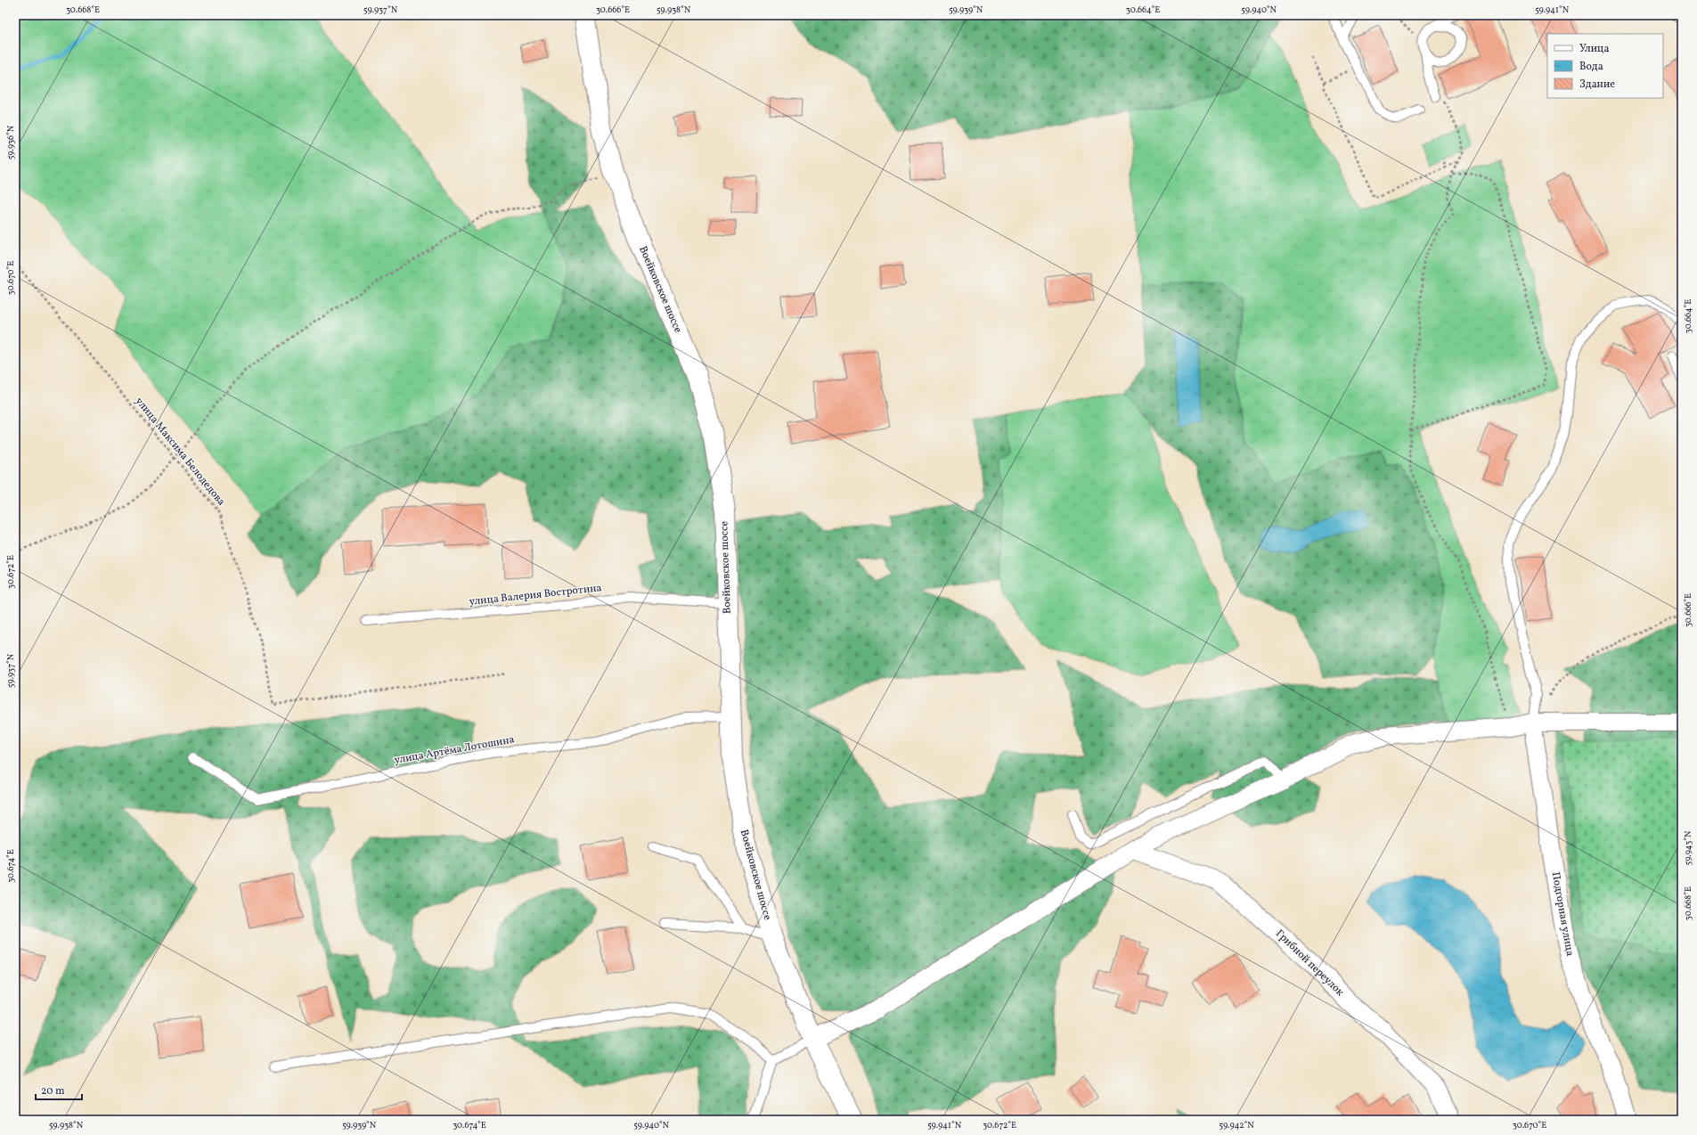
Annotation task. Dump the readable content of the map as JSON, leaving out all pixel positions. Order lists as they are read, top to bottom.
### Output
{
  "streets": {
    "street": ["Воейковское шоссе", "Подгорная улица", "Грибной переулок"],
    "lane": ["улица Валерия Востротина", "улица Артёма Лотошина"],
    "path": ["улица Максима Белодедова"]
  },
  "crossings": [
    ["Воейковское шоссе", "улица Валерия Востротина"],
    ["Воейковское шоссе", "улица Артёма Лотошина"]
  ],
  "legend": ["Улица", "Вода", "Здание"],
  "scale_bar": "20 m",
  "coordinates": [
    "30.668°E",
    "59.937°N",
    "30.666°E",
    "59.938°N",
    "59.939°N",
    "30.664°E",
    "59.940°N",
    "59.941°N",
    "59.936°N",
    "30.670°E",
    "30.672°E",
    "59.943°N",
    "30.674°E",
    "59.942°N"
  ]
}
